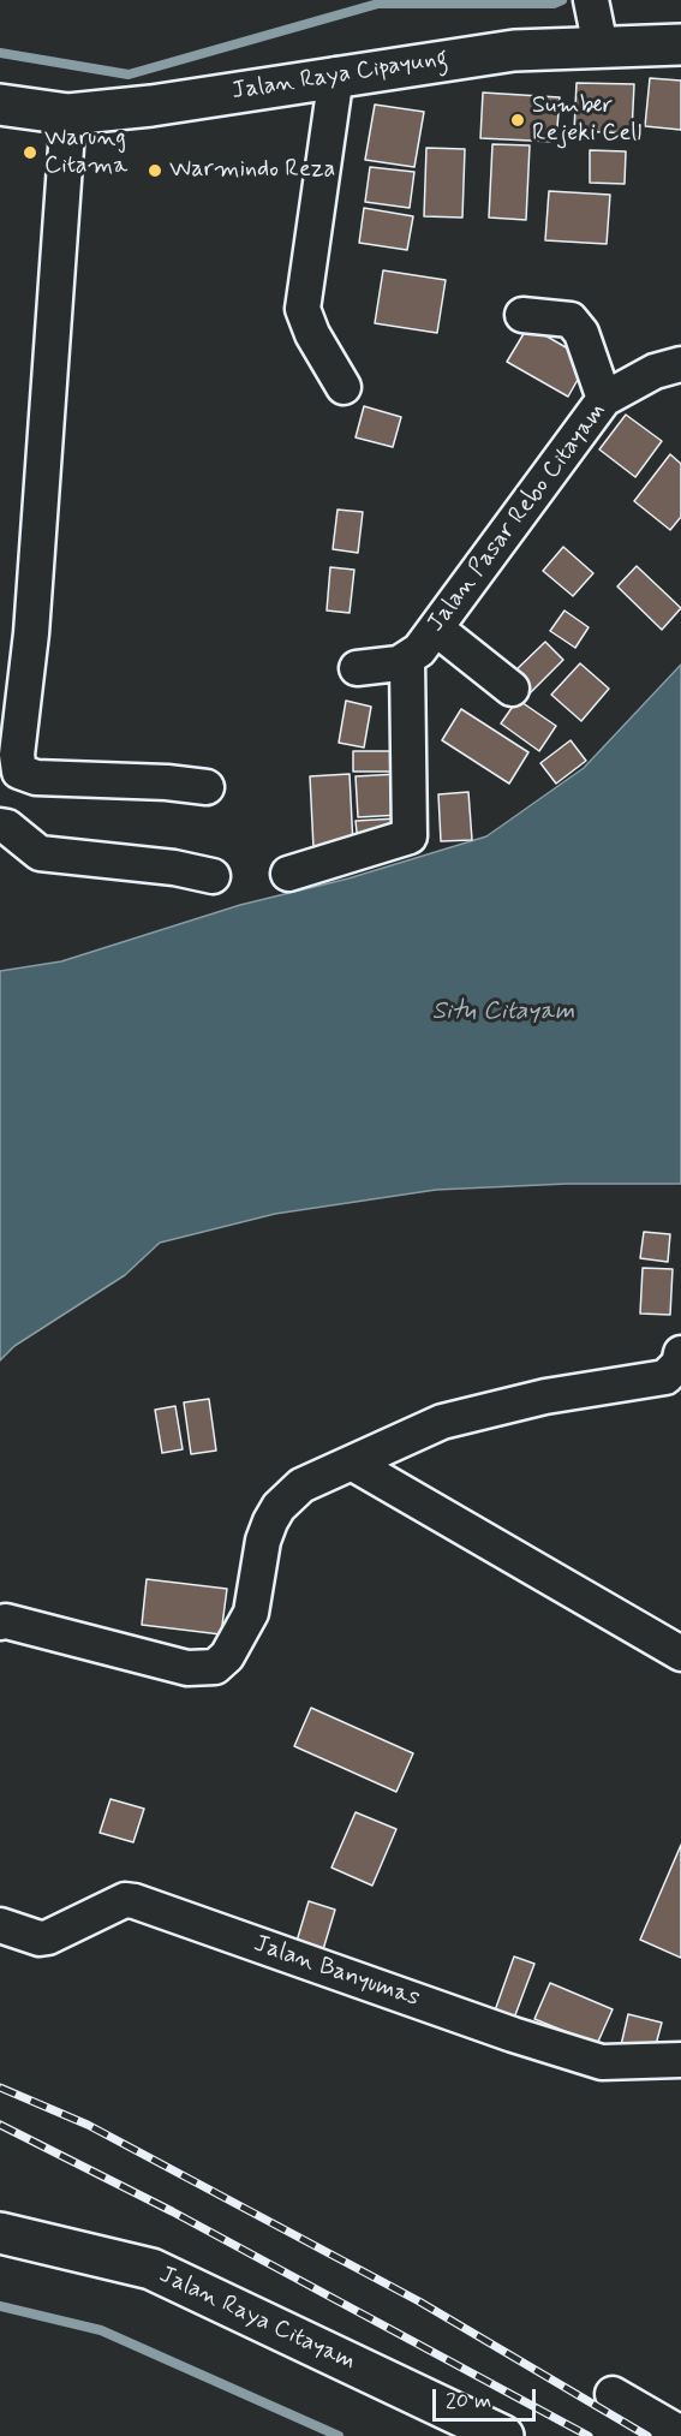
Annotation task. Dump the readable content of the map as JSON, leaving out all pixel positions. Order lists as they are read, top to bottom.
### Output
{
  "streets": {
    "main road": ["Jalan Raya Cipayung", "Jalan Raya Citayam"],
    "street": ["Jalan Pasar Rebo Citayam", "Jalan Banyumas"]
  },
  "water": ["Situ Citayam"],
  "places": ["Sumber Rejeki Cell", "Warung Citama", "Warmindo Reza"],
  "scale_bar": "20 m"
}
